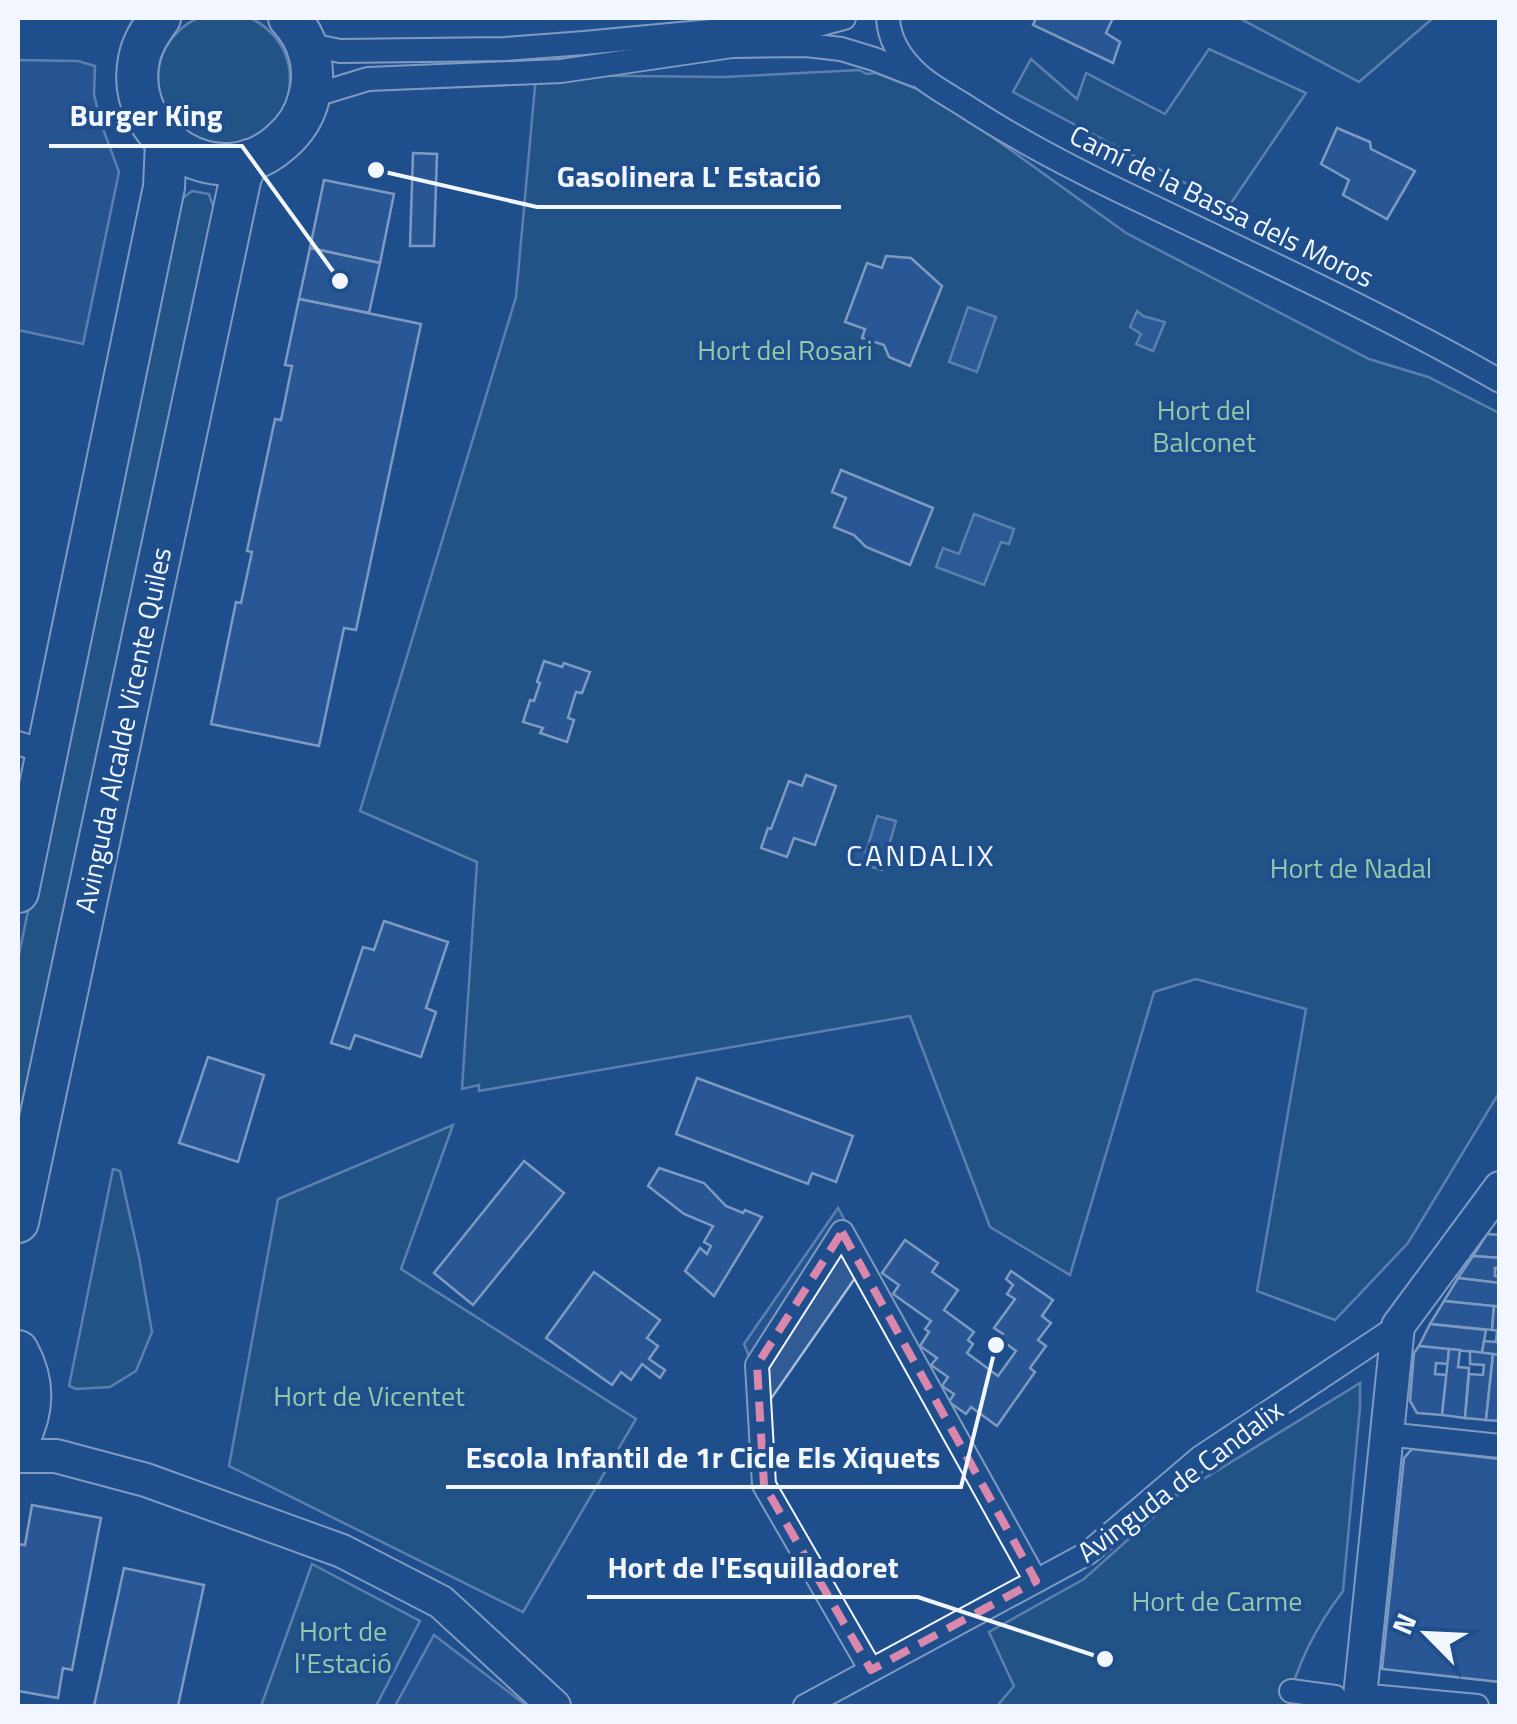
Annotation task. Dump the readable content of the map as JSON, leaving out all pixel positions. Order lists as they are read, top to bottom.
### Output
{
  "streets": {
    "highway": ["Avinguda Alcalde Vicente Quiles"],
    "street": ["Camí de la Bassa dels Moros", "Avinguda de Candalix"]
  },
  "districts": ["CANDALIX"],
  "parks": [
    "Hort del Rosari",
    "Hort del Balconet",
    "Hort de Nadal",
    "Hort de Vicentet",
    "Hort de Carme",
    "Hort de l'Estació"
  ],
  "places": [
    "Gasolinera L' Estació",
    "Burger King",
    "Escola Infantil de 1r Cicle Els Xiquets",
    "Hort de l'Esquilladoret"
  ],
  "north": "top left"
}
